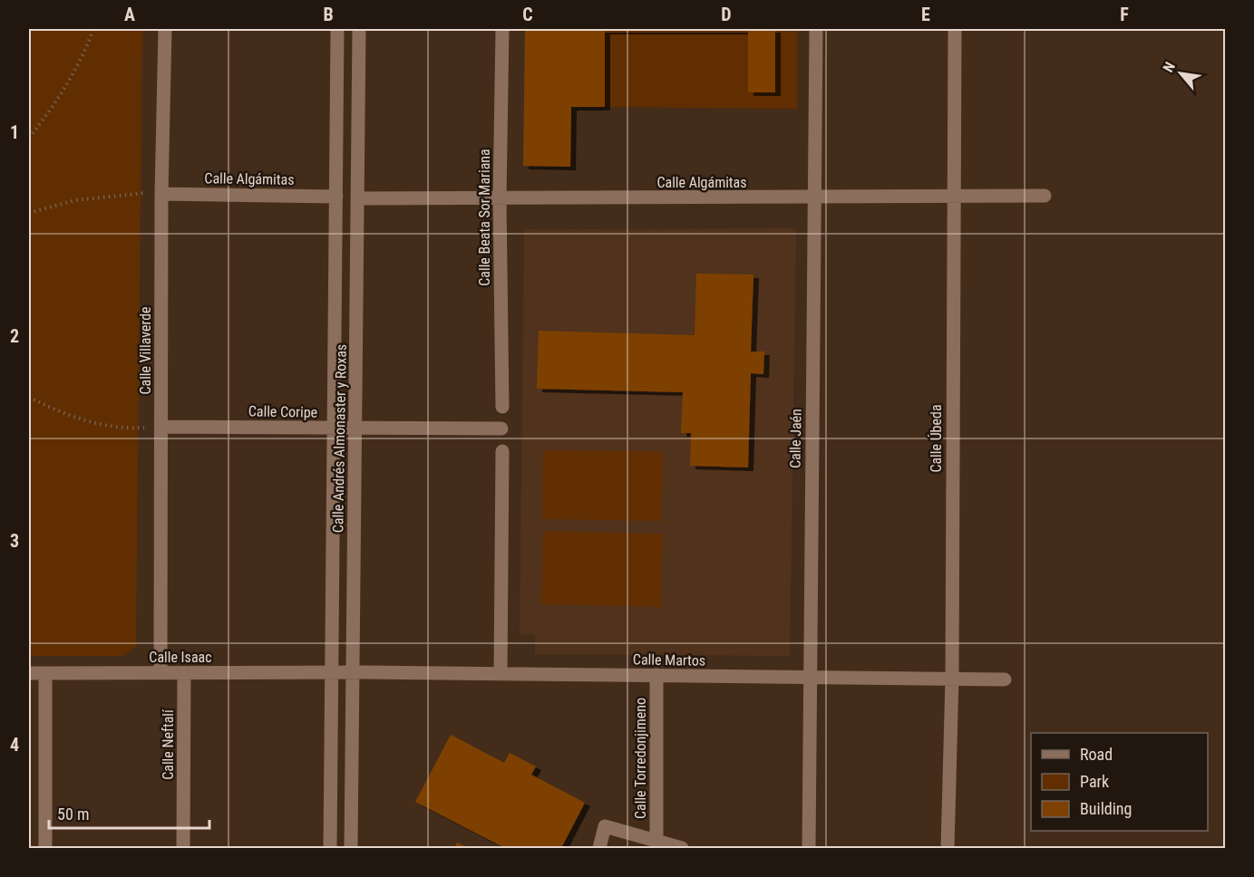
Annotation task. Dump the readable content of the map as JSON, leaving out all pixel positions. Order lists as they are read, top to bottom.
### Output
{
  "streets": {
    "street": [
      "Calle Algámitas",
      "Calle Beata Sor Mariana",
      "Calle Villaverde",
      "Calle Coripe",
      "Calle Andrés Almonaster y Roxas",
      "Calle Jaén",
      "Calle Úbeda",
      "Calle Isaac",
      "Calle Martos",
      "Calle Neftalí",
      "Calle Torredonjimeno"
    ]
  },
  "crossings": [
    ["Calle Algámitas", "Calle Beata Sor Mariana"],
    ["Calle Algámitas", "Calle Villaverde"],
    ["Calle Algámitas", "Calle Andrés Almonaster y Roxas"],
    ["Calle Algámitas", "Calle Jaén"],
    ["Calle Algámitas", "Calle Úbeda"],
    ["Calle Villaverde", "Calle Coripe"],
    ["Calle Villaverde", "Calle Isaac"],
    ["Calle Coripe", "Calle Andrés Almonaster y Roxas"],
    ["Calle Andrés Almonaster y Roxas", "Calle Isaac"],
    ["Calle Andrés Almonaster y Roxas", "Calle Martos"],
    ["Calle Jaén", "Calle Martos"],
    ["Calle Úbeda", "Calle Martos"],
    ["Calle Isaac", "Calle Martos"],
    ["Calle Isaac", "Calle Neftalí"],
    ["Calle Martos", "Calle Torredonjimeno"]
  ],
  "legend": ["Road", "Park", "Building"],
  "scale_bar": "50 m",
  "north": "top left",
  "grid": {
    "columns": [
      "A",
      "B",
      "C",
      "D",
      "E",
      "F"
    ],
    "rows": [
      "1",
      "2",
      "3",
      "4"
    ]
  }
}
